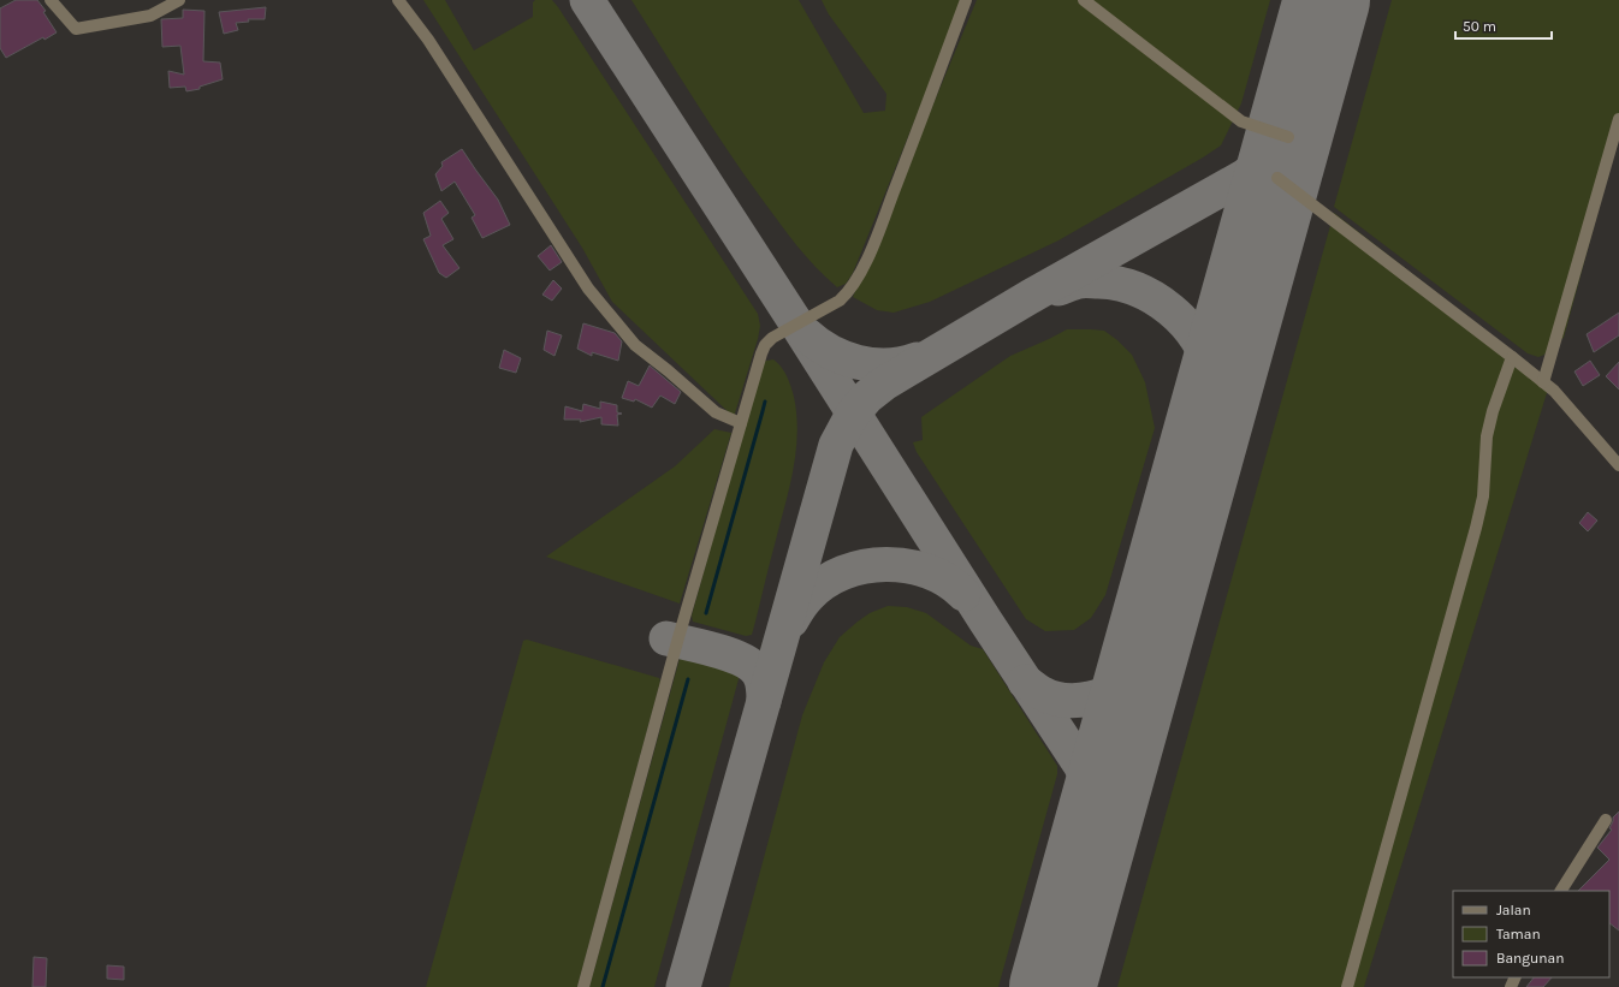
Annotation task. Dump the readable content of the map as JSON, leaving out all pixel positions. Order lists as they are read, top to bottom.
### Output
{
  "legend": ["Jalan", "Taman", "Bangunan"],
  "scale_bar": "50 m"
}
